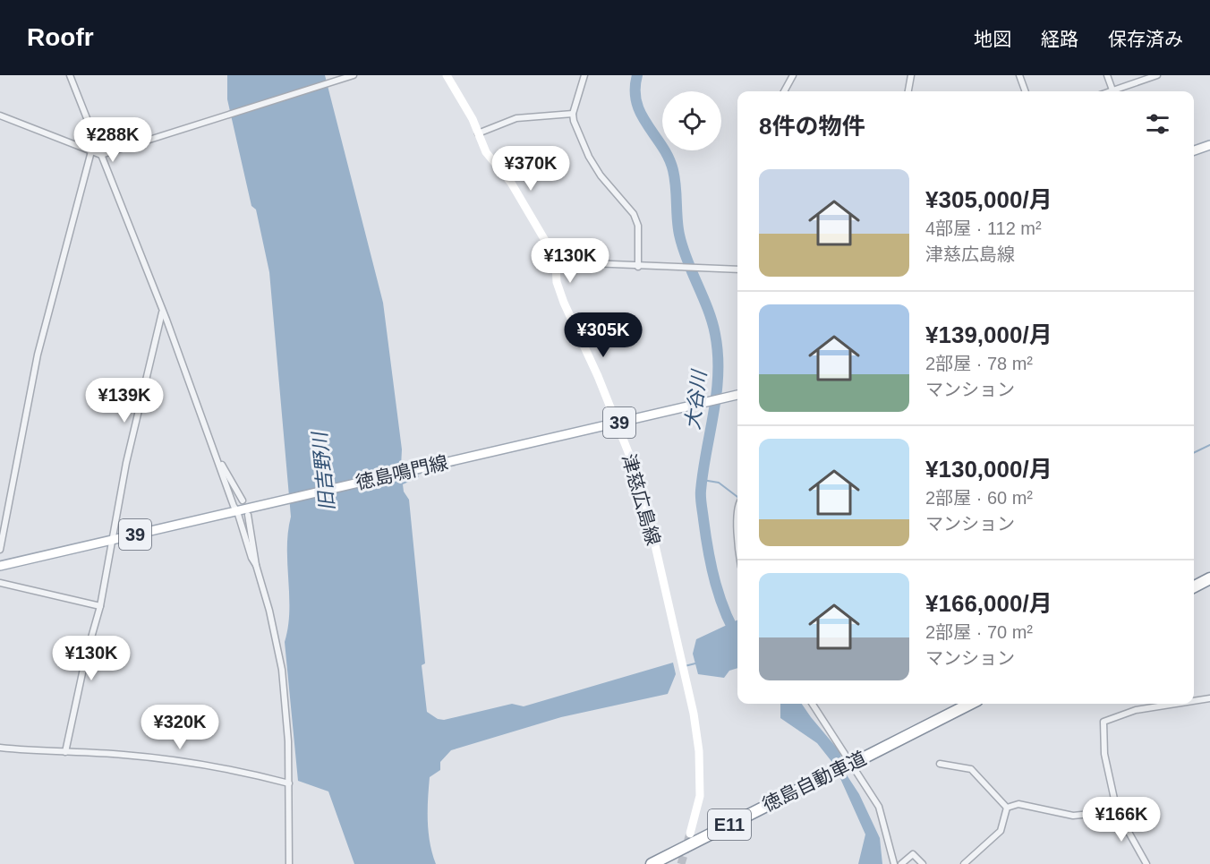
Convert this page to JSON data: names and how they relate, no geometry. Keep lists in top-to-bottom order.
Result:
{
  "streets": {
    "highway": ["徳島自動車道", "E11"],
    "main road": ["39", "徳島鳴門線", "津慈広島線"]
  },
  "crossings": [
    ["徳島鳴門線", "津慈広島線"]
  ],
  "water": ["大谷川", "旧吉野川"],
  "page": {
    "header": "Roofr",
    "nav": ["地図", "経路", "保存済み"],
    "heading": "8件の物件",
    "price": [
      "¥288K",
      "¥370K",
      "¥130K",
      "¥305K",
      "¥139K",
      "¥130K",
      "¥320K",
      "¥166K"
    ],
    "list": [
      {
        "name": "¥305,000/月",
        "note": "4部屋 · 112 m² · 津慈広島線"
      },
      {
        "name": "¥139,000/月",
        "note": "2部屋 · 78 m² · マンション"
      },
      {
        "name": "¥130,000/月",
        "note": "2部屋 · 60 m² · マンション"
      },
      {
        "name": "¥166,000/月",
        "note": "2部屋 · 70 m² · マンション"
      }
    ]
  }
}
